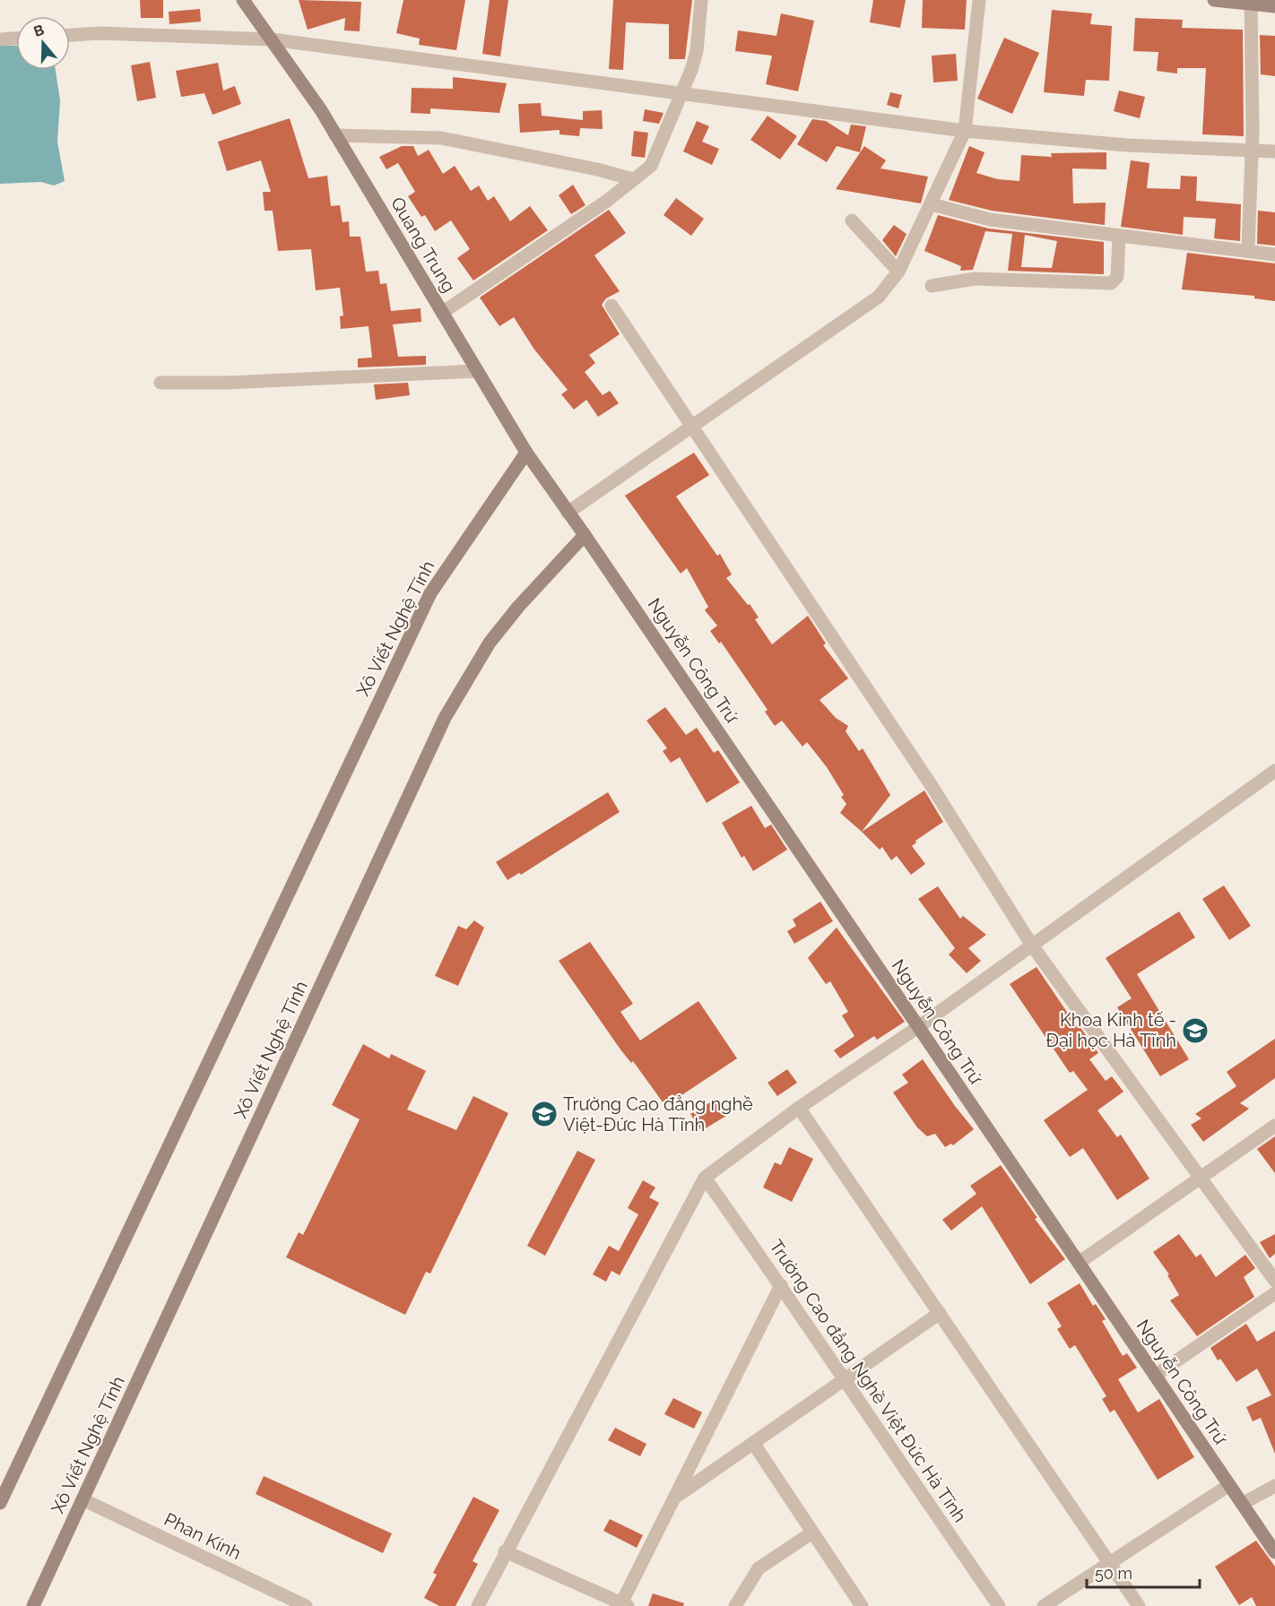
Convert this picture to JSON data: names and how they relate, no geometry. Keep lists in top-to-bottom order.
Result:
{
  "streets": {
    "street": [
      "Quang Trung",
      "Xô Viết Nghệ Tĩnh",
      "Nguyễn Công Trứ",
      "Trường Cao đẳng Nghề Việt Đức Hà Tĩnh",
      "Phan Kính"
    ]
  },
  "crossings": [
    ["Quang Trung", "Xô Viết Nghệ Tĩnh"],
    ["Quang Trung", "Nguyễn Công Trứ"],
    ["Xô Viết Nghệ Tĩnh", "Nguyễn Công Trứ"],
    ["Xô Viết Nghệ Tĩnh", "Phan Kính"]
  ],
  "places": {
    "school or university": ["Khoa Kinh tế - Đại học Hà Tĩnh", "Trường Cao đẳng nghề Việt-Đức Hà Tĩnh"]
  },
  "scale_bar": "50 m",
  "north": "top"
}
